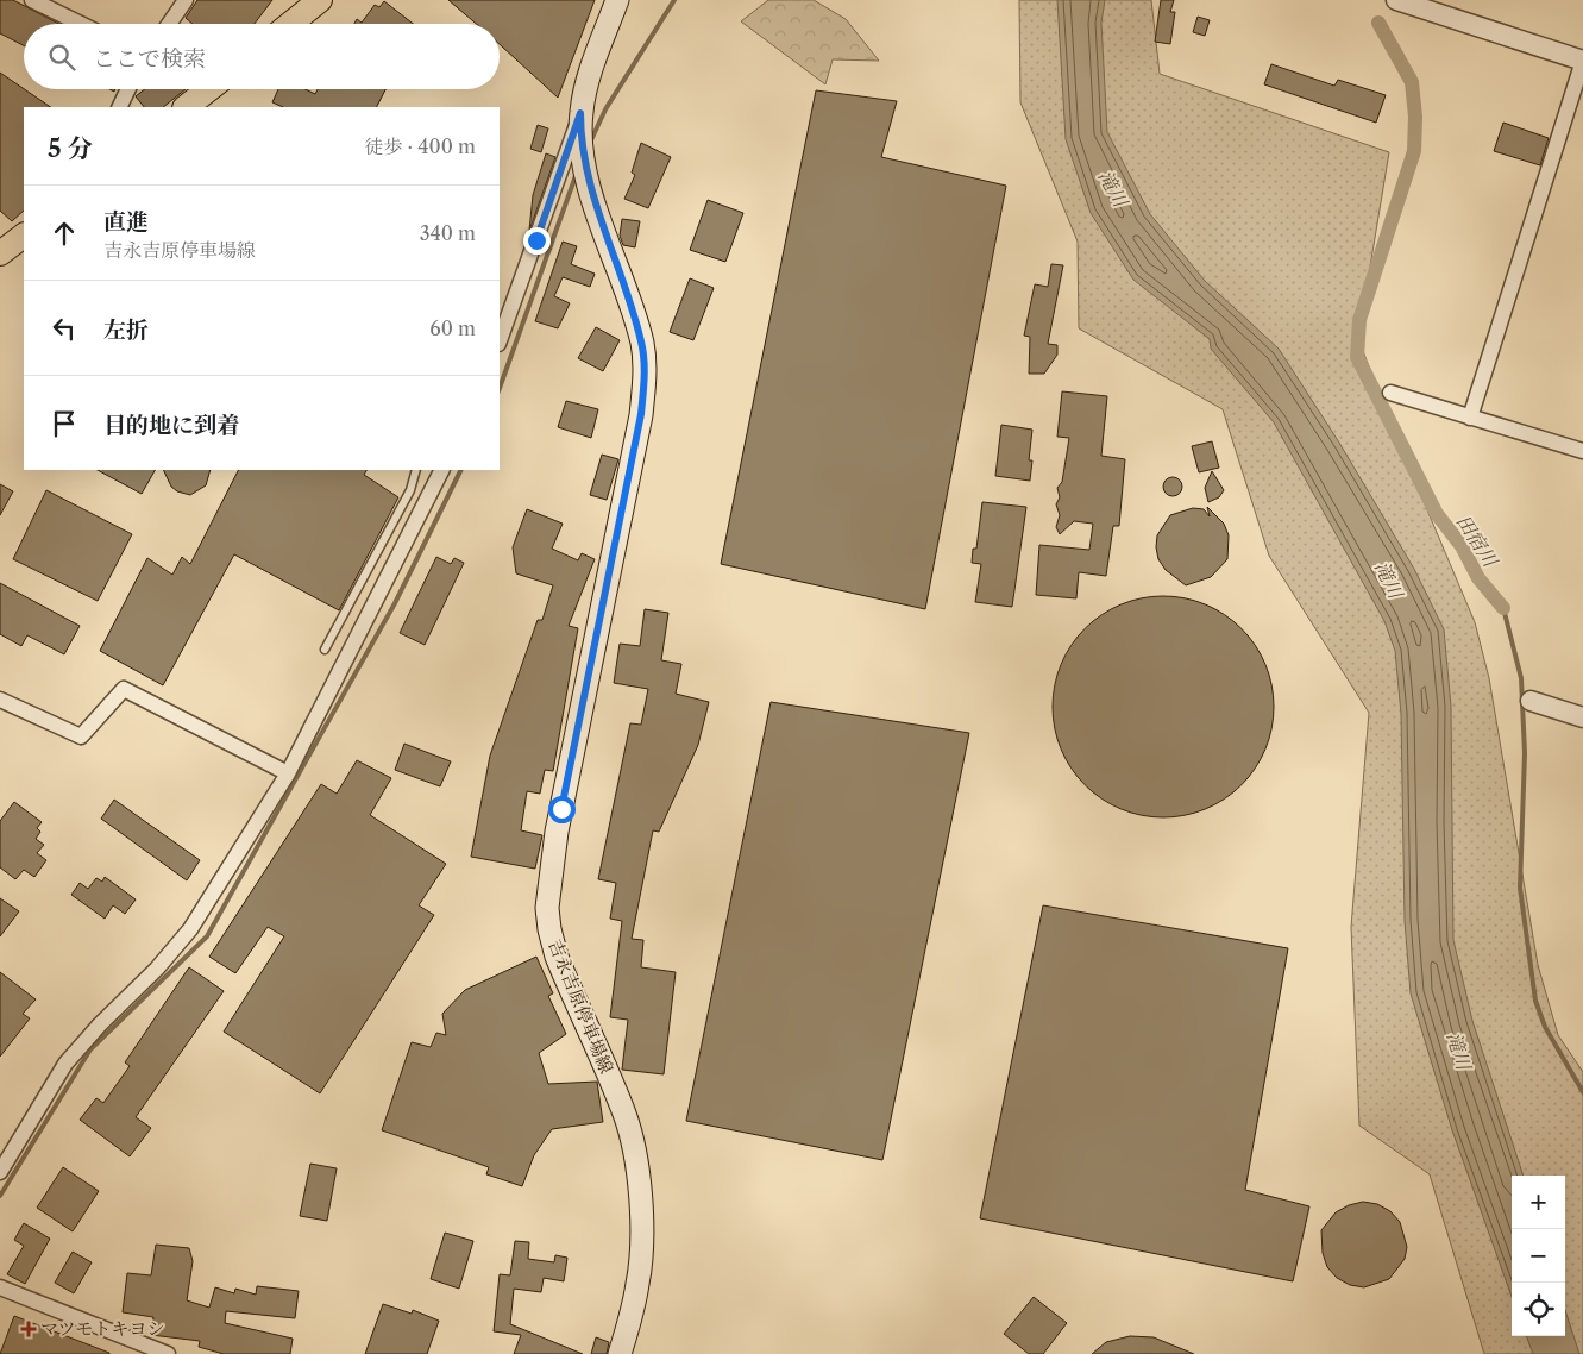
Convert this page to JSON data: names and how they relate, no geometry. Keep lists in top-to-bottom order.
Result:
{
  "streets": {
    "main road": ["吉永吉原停車場線"]
  },
  "water": ["滝川", "田宿川"],
  "places": {
    "health": ["マツモトキヨシ"]
  },
  "page": {
    "search": "ここで検索",
    "heading": ["5 分", "徒歩 · 400 m"],
    "list": [
      ["直進", "吉永吉原停車場線", "340 m"],
      ["左折", "60 m"],
      "目的地に到着"
    ],
    "map_buttons": ["+", "−"]
  }
}
